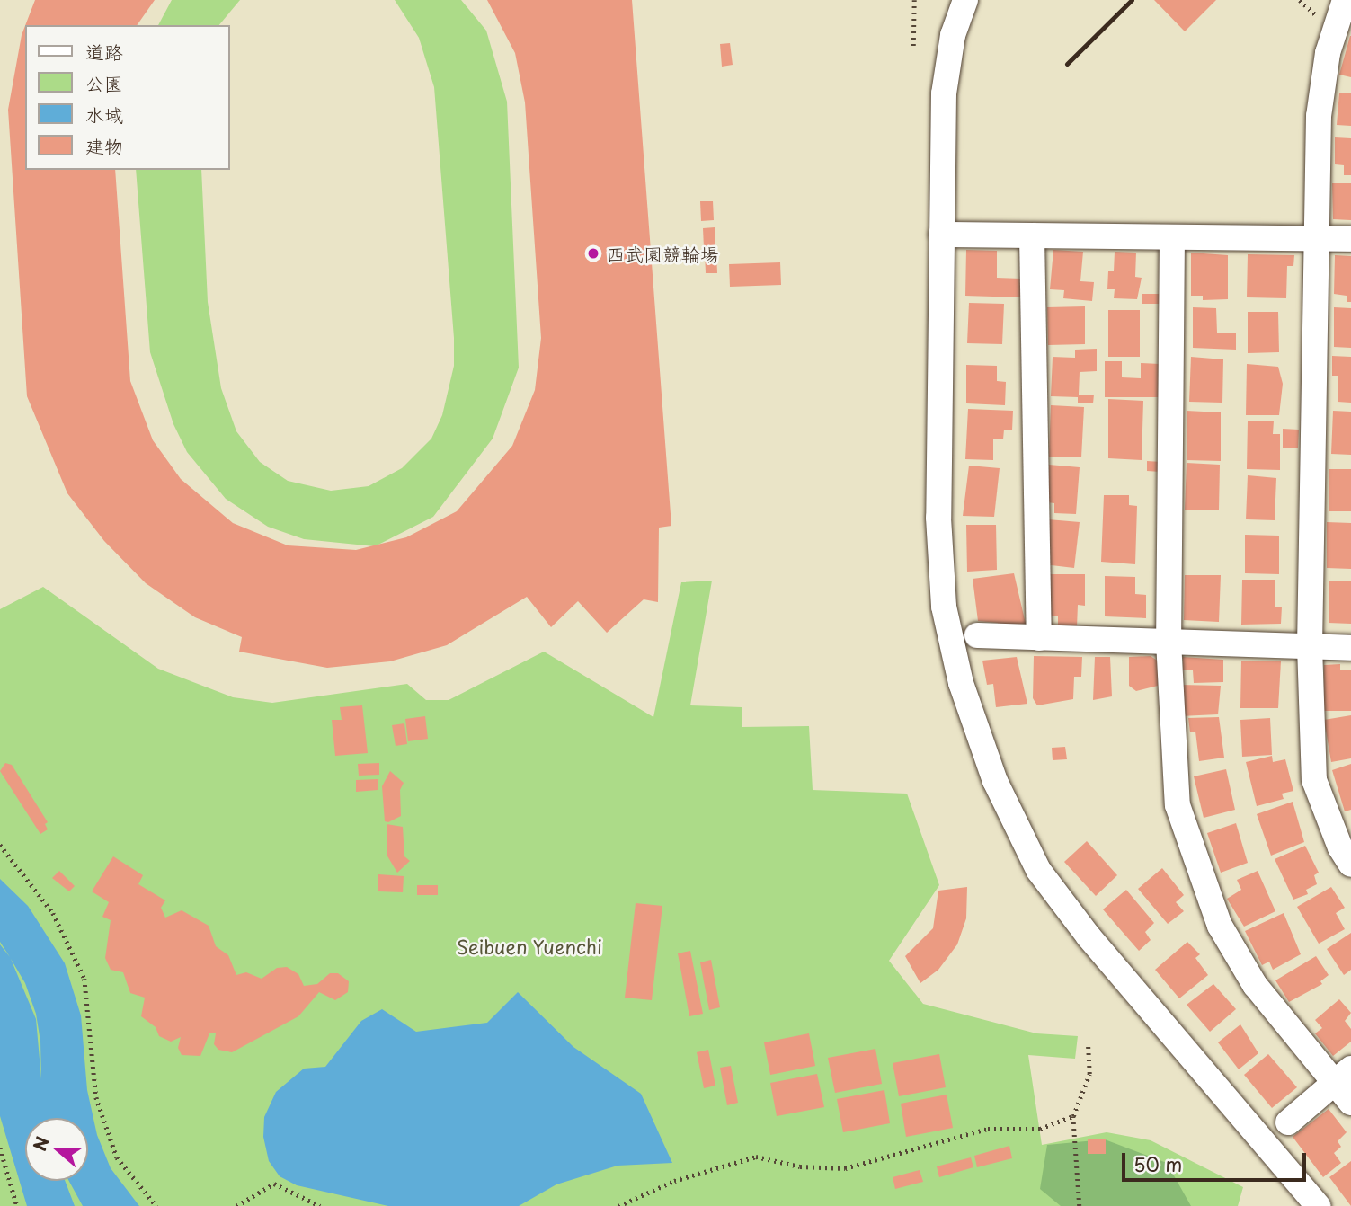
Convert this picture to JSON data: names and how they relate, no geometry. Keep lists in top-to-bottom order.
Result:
{
  "parks": ["Seibuen Yuenchi"],
  "places": ["西武園競輪場"],
  "legend": [
    "道路",
    "公園",
    "水域",
    "建物"
  ],
  "scale_bar": "50 m",
  "north": "left"
}
